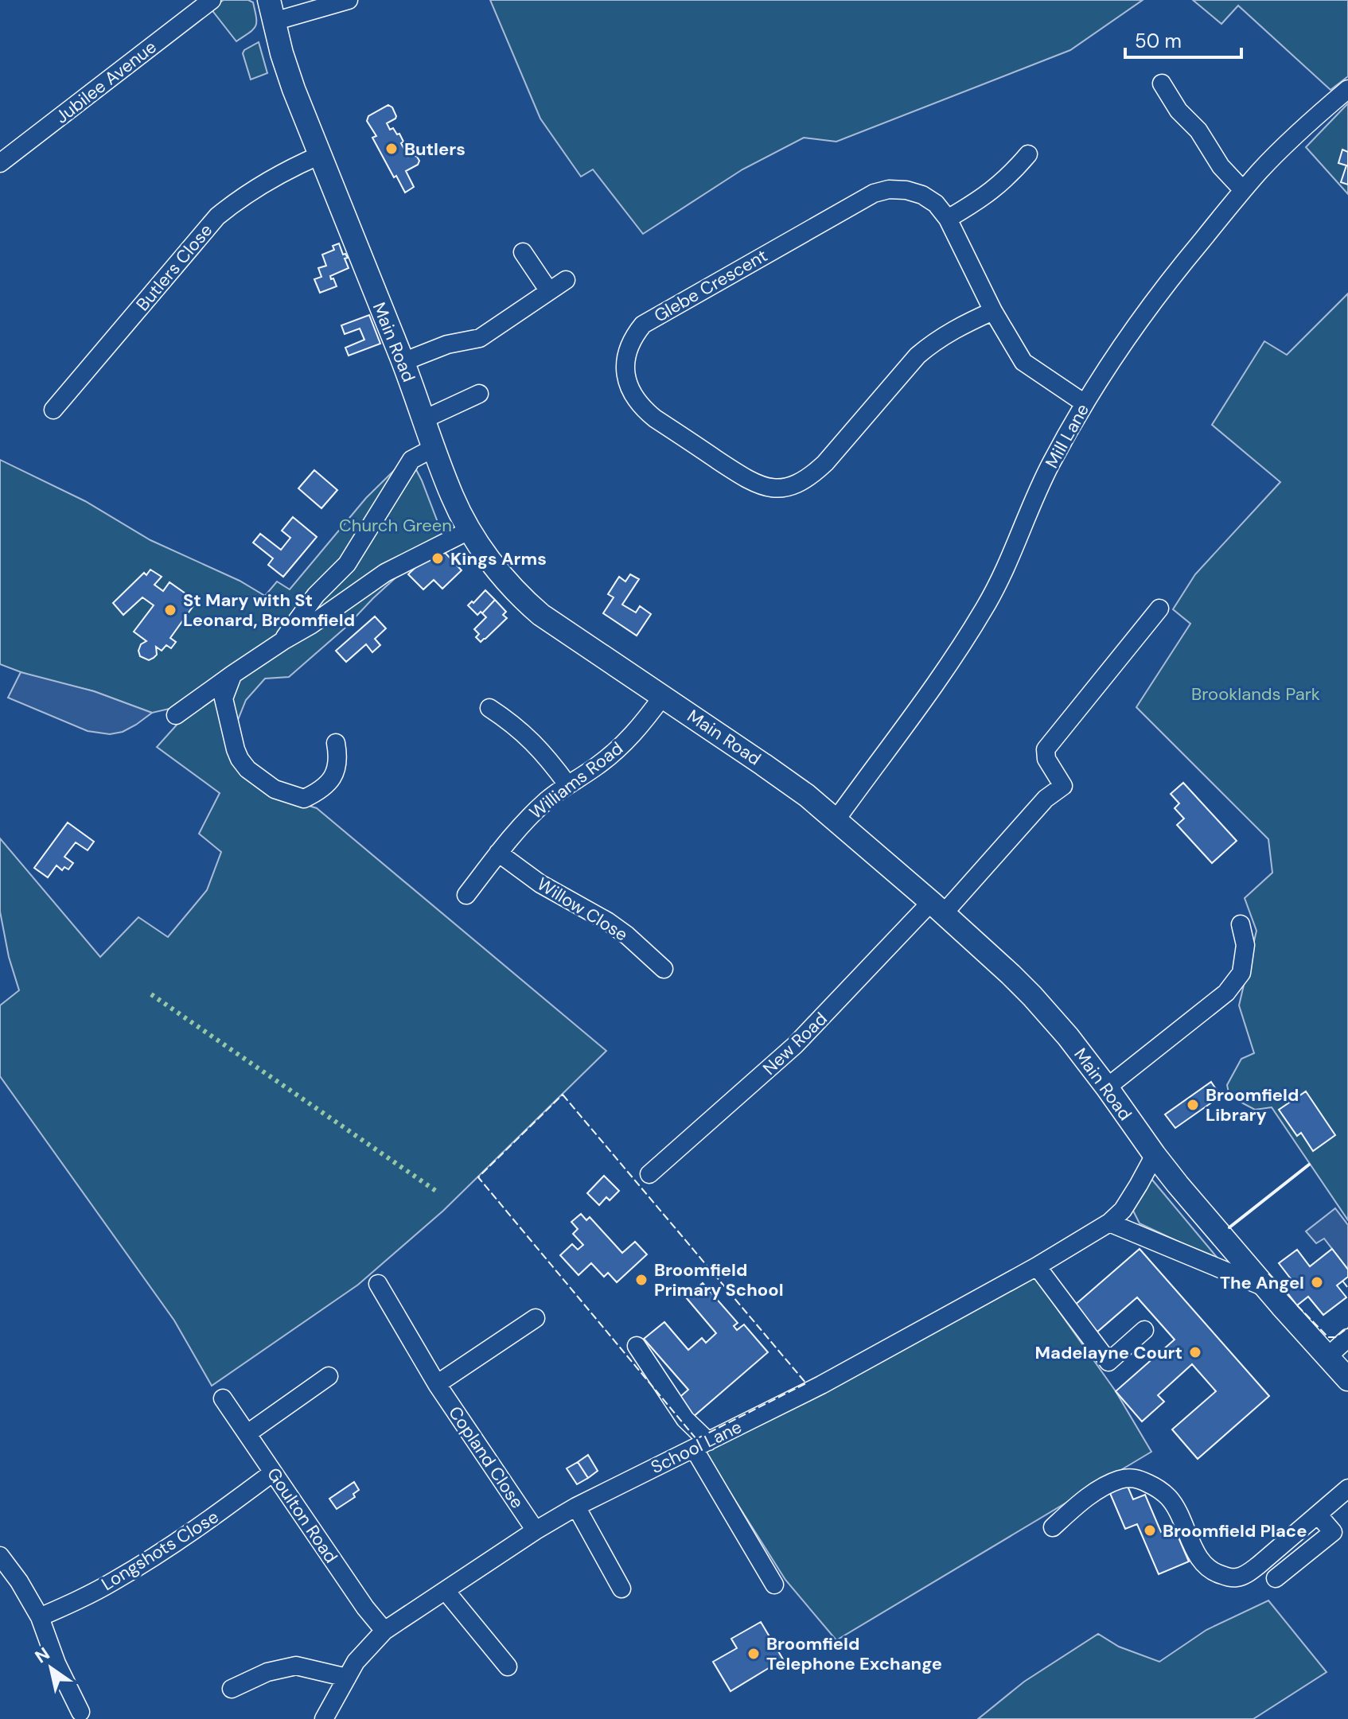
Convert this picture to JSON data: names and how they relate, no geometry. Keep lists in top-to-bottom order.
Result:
{
  "streets": {
    "main road": ["Main Road"],
    "street": [
      "Jubilee Avenue",
      "Butlers Close",
      "Glebe Crescent",
      "Mill Lane",
      "Williams Road",
      "Willow Close",
      "New Road",
      "School Lane",
      "Copland Close",
      "Goulton Road",
      "Longshots Close"
    ]
  },
  "crossings": [
    ["Butlers Close", "Main Road"],
    ["Glebe Crescent", "Mill Lane"],
    ["Main Road", "Mill Lane"],
    ["Main Road", "Williams Road"],
    ["Main Road", "New Road"],
    ["Main Road", "School Lane"],
    ["Williams Road", "Willow Close"],
    ["School Lane", "Copland Close"],
    ["School Lane", "Goulton Road"],
    ["Goulton Road", "Longshots Close"]
  ],
  "parks": ["Church Green", "Brooklands Park"],
  "places": [
    "Butlers",
    "Kings Arms",
    "St Mary with St Leonard, Broomfield",
    "Broomfield Library",
    "Broomfield Primary School",
    "The Angel",
    "Madelayne Court",
    "Broomfield Place",
    "Broomfield Telephone Exchange"
  ],
  "scale_bar": "50 m",
  "north": "top left"
}
